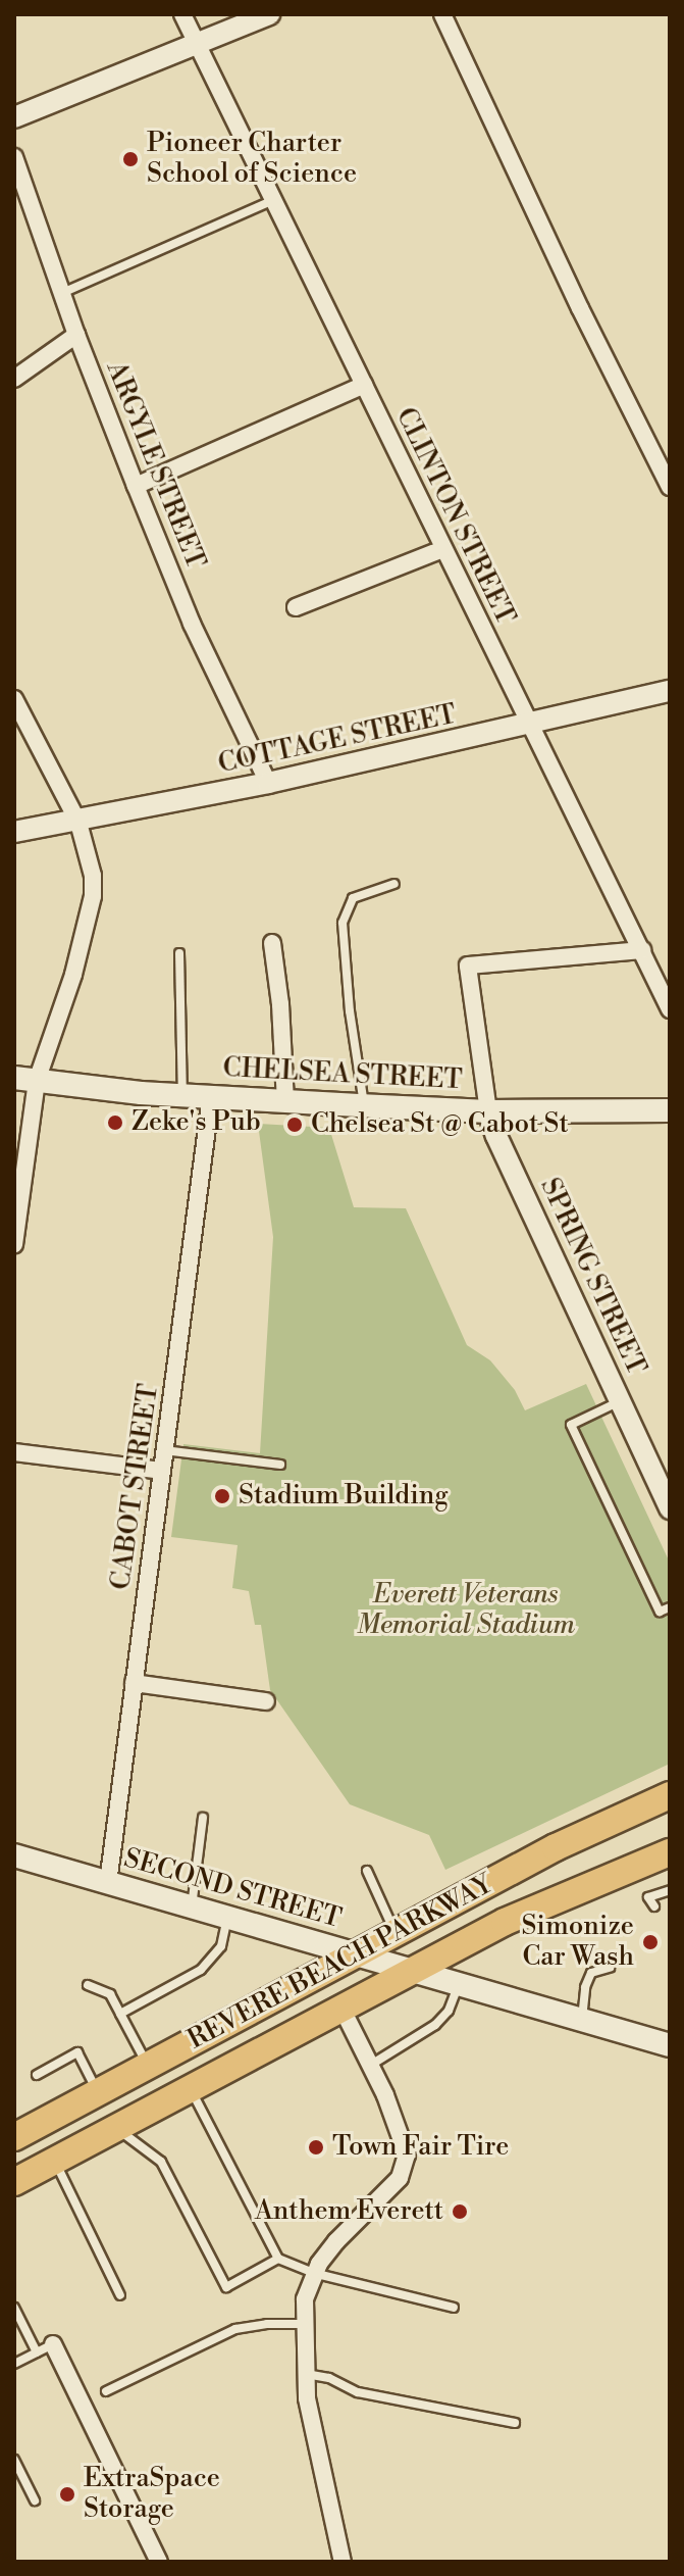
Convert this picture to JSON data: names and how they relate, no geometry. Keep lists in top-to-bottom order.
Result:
{
  "streets": {
    "highway": ["REVERE BEACH PARKWAY"],
    "main road": ["CHELSEA STREET", "SECOND STREET"],
    "street": [
      "ARGYLE STREET",
      "CLINTON STREET",
      "COTTAGE STREET",
      "SPRING STREET",
      "CABOT STREET"
    ]
  },
  "crossings": [
    ["ARGYLE STREET", "COTTAGE STREET"],
    ["CLINTON STREET", "COTTAGE STREET"],
    ["CHELSEA STREET", "SPRING STREET"],
    ["CHELSEA STREET", "CABOT STREET"],
    ["CABOT STREET", "SECOND STREET"],
    ["SECOND STREET", "REVERE BEACH PARKWAY"]
  ],
  "parks": ["Everett Veterans Memorial Stadium"],
  "places": [
    "Pioneer Charter School of Science",
    "Zeke's Pub",
    "Chelsea St @ Cabot St",
    "Stadium Building",
    "Simonize Car Wash",
    "Town Fair Tire",
    "Anthem Everett",
    "ExtraSpace Storage"
  ]
}
